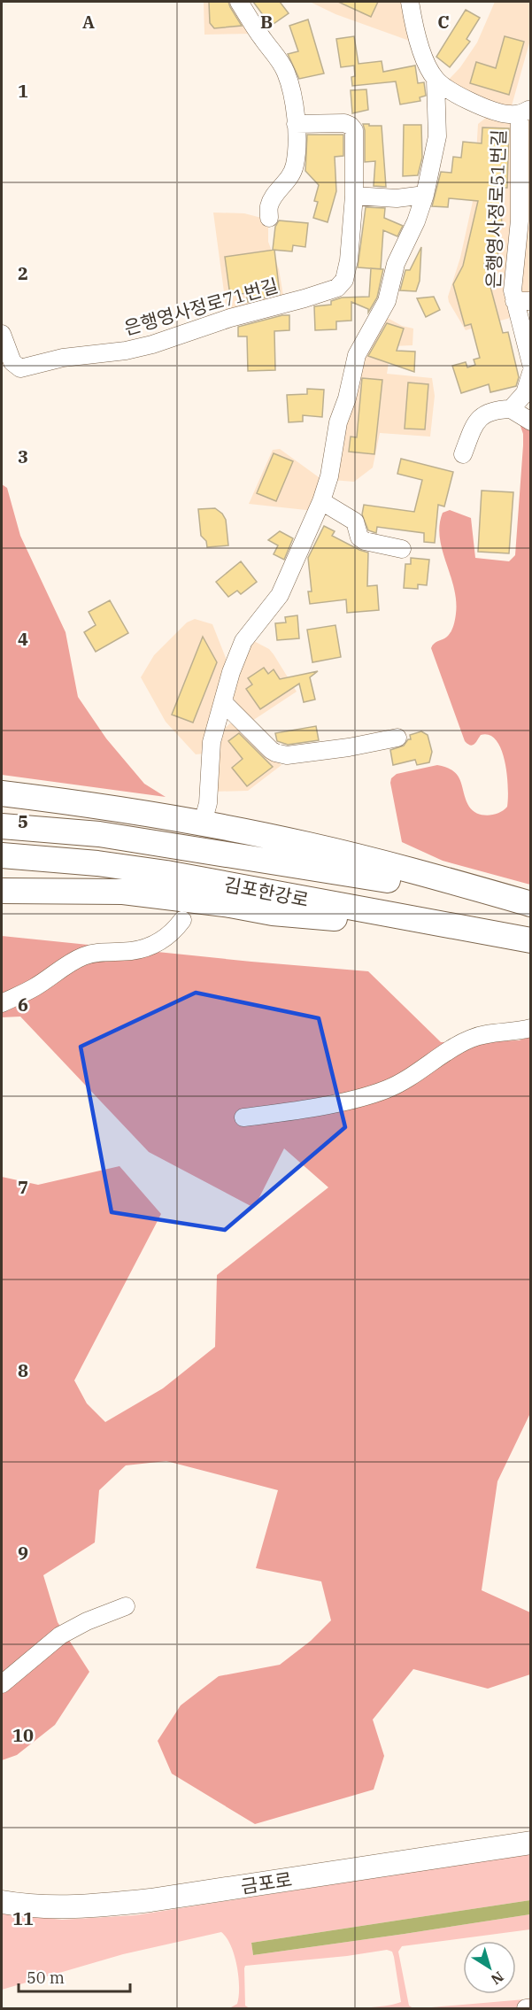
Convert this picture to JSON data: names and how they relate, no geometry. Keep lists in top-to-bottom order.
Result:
{
  "streets": {
    "highway": ["김포한강로"],
    "main road": ["금포로"],
    "lane": ["은행영사정로51번길", "은행영사정로71번길"]
  },
  "scale_bar": "50 m",
  "north": "bottom right",
  "grid": {
    "columns": ["A", "B", "C"],
    "rows": [
      "1",
      "2",
      "3",
      "4",
      "5",
      "6",
      "7",
      "8",
      "9",
      "10",
      "11"
    ]
  }
}
